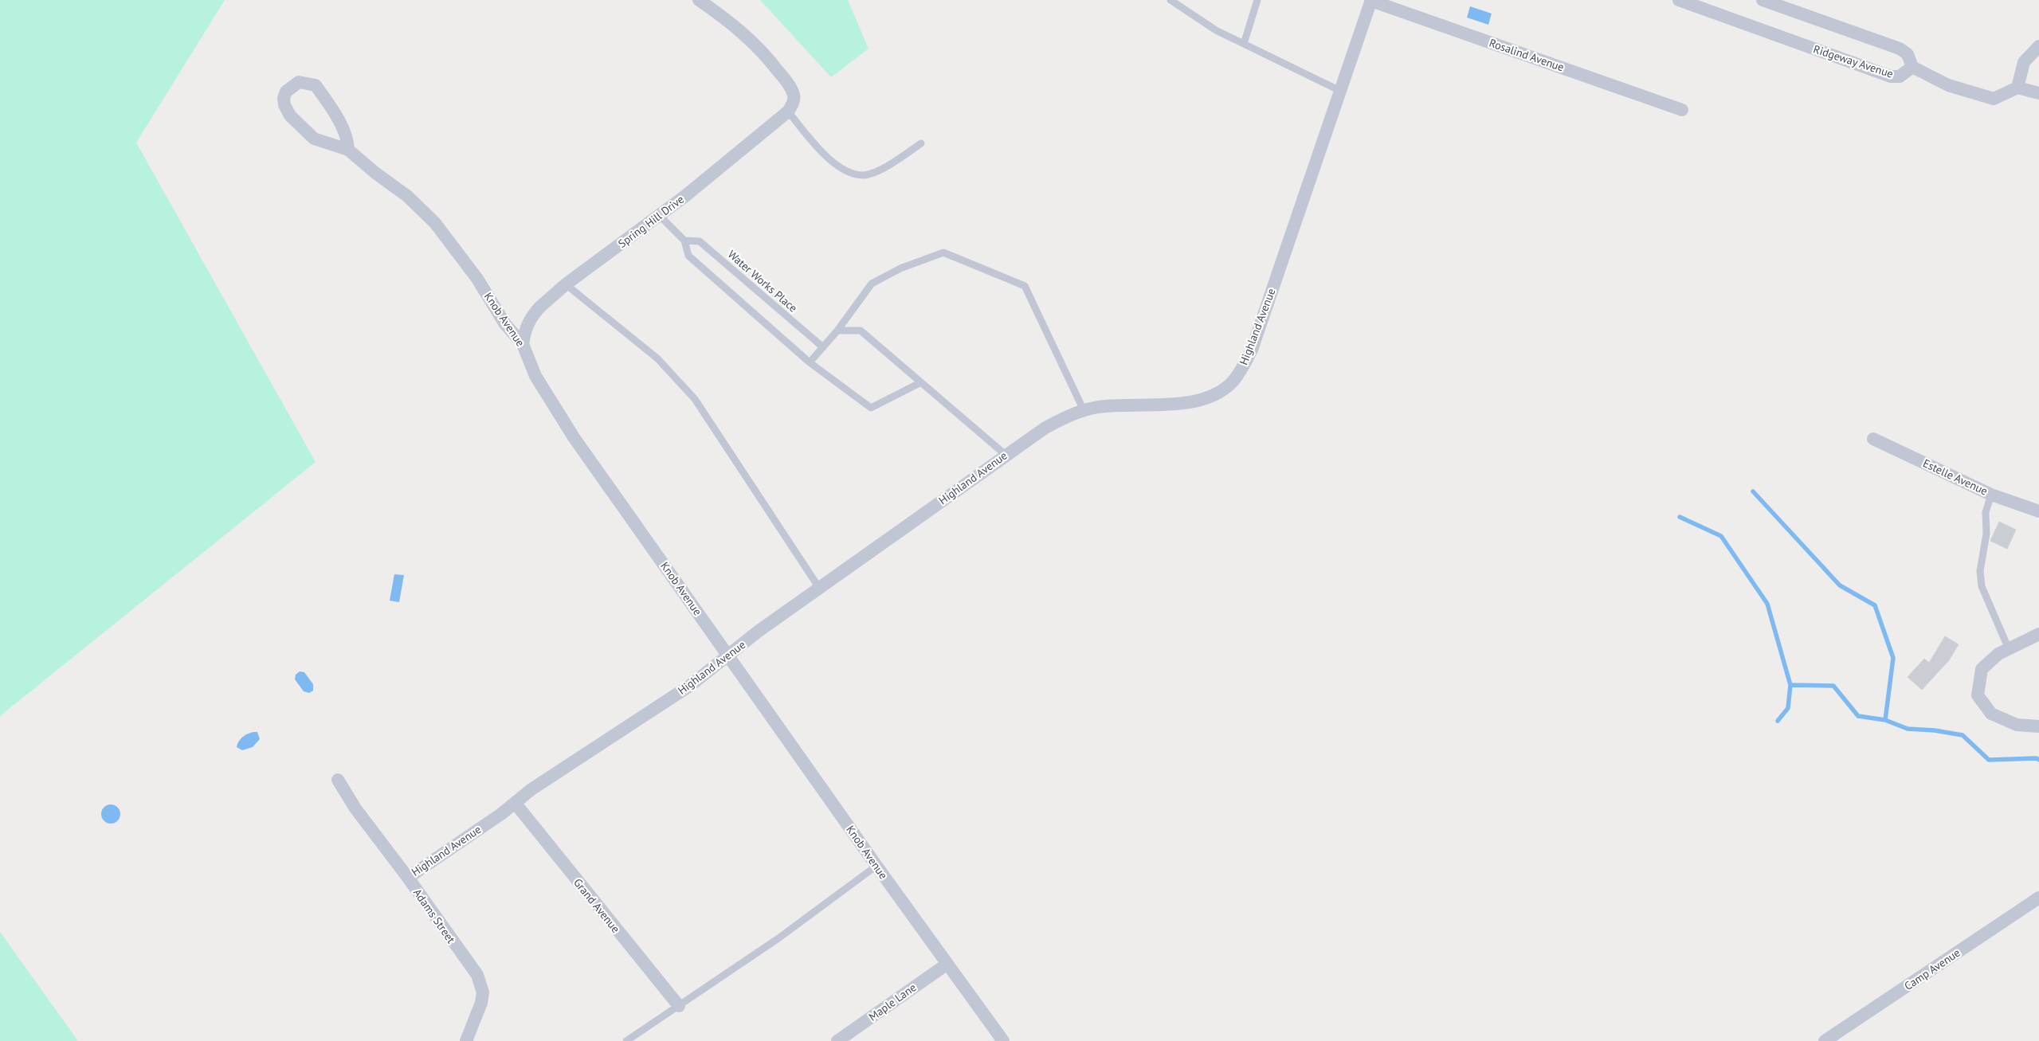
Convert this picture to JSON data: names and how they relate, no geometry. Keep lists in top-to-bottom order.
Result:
{
  "streets": {
    "street": [
      "Rosalind Avenue",
      "Ridgeway Avenue",
      "Spring Hill Drive",
      "Knob Avenue",
      "Highland Avenue",
      "Estelle Avenue",
      "Grand Avenue",
      "Adams Street",
      "Camp Avenue",
      "Maple Lane"
    ],
    "lane": ["Water Works Place"]
  },
  "crossings": [
    ["Rosalind Avenue", "Highland Avenue"],
    ["Spring Hill Drive", "Knob Avenue"],
    ["Knob Avenue", "Highland Avenue"],
    ["Knob Avenue", "Maple Lane"],
    ["Highland Avenue", "Grand Avenue"],
    ["Highland Avenue", "Adams Street"]
  ]
}
